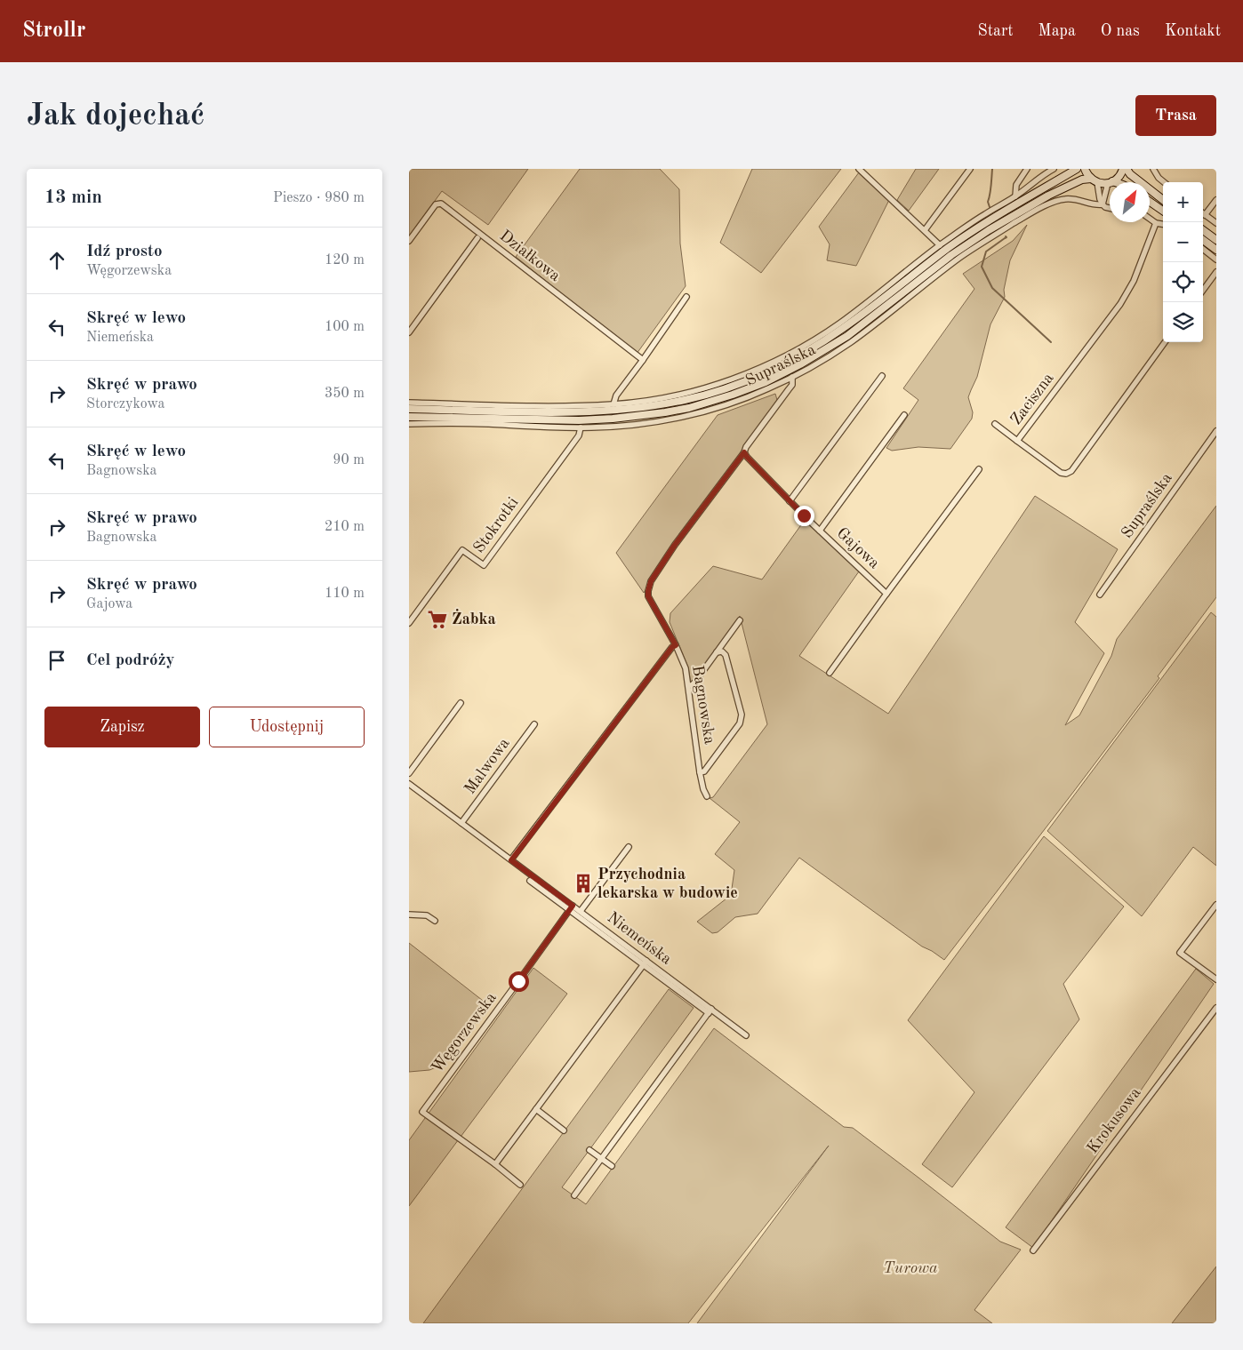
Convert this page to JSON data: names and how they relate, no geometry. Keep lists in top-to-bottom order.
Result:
{
  "streets": {
    "street": [
      "Działkowa",
      "Supraślska",
      "Zaciszna",
      "Stokrotki",
      "Gajowa",
      "Bagnowska",
      "Malwowa",
      "Niemeńska",
      "Węgorzewska",
      "Krokusowa"
    ]
  },
  "crossings": [
    ["Supraślska", "Stokrotki"],
    ["Supraślska", "Bagnowska"],
    ["Gajowa", "Bagnowska"],
    ["Malwowa", "Niemeńska"],
    ["Niemeńska", "Węgorzewska"]
  ],
  "parks": ["Turowa"],
  "places": {
    "supermarket": ["Żabka"],
    "building": ["Przychodnia lekarska w budowie"]
  },
  "north": "top right",
  "page": {
    "header": "Strollr",
    "nav": [
      "Start",
      "Mapa",
      "O nas",
      "Kontakt"
    ],
    "buttons": [
      "Trasa",
      ["Zapisz", "Udostępnij"]
    ],
    "title": "Jak dojechać",
    "heading": ["13 min", "Pieszo · 980 m"],
    "map_buttons": ["+", "−"],
    "list": [
      ["Idź prosto", "Węgorzewska", "120 m"],
      ["Skręć w lewo", "Niemeńska", "100 m"],
      ["Skręć w prawo", "Storczykowa", "350 m"],
      ["Skręć w lewo", "Bagnowska", "90 m"],
      ["Skręć w prawo", "Bagnowska", "210 m"],
      ["Skręć w prawo", "Gajowa", "110 m"],
      "Cel podróży"
    ]
  }
}
